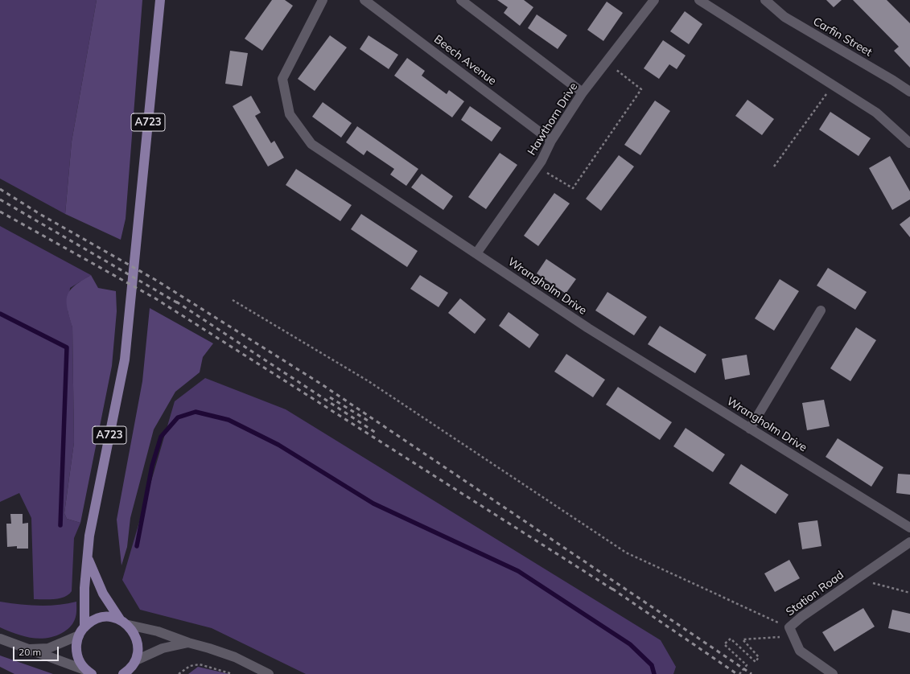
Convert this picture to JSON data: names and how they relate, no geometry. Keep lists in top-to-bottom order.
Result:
{
  "streets": {
    "main road": ["A723"],
    "street": [
      "Carfin Street",
      "Beech Avenue",
      "Hawthorn Drive",
      "Wrangholm Drive",
      "Station Road"
    ]
  },
  "crossings": [
    ["Beech Avenue", "Hawthorn Drive"],
    ["Hawthorn Drive", "Wrangholm Drive"]
  ],
  "scale_bar": "20 m"
}
